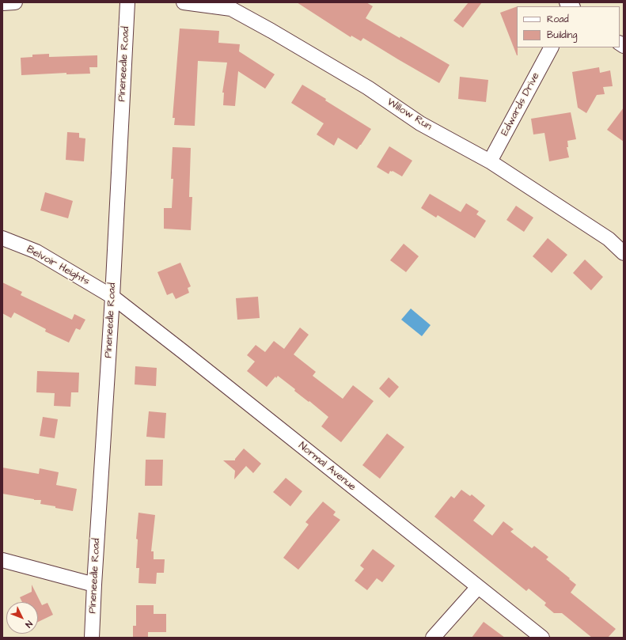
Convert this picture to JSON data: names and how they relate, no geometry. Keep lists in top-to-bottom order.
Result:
{
  "streets": {
    "street": [
      "Pineneedle Road",
      "Edwards Drive",
      "Willow Run",
      "Belvoir Heights",
      "Normal Avenue"
    ]
  },
  "crossings": [
    ["Pineneedle Road", "Belvoir Heights"],
    ["Pineneedle Road", "Normal Avenue"],
    ["Edwards Drive", "Willow Run"],
    ["Belvoir Heights", "Normal Avenue"]
  ],
  "legend": ["Road", "Building"],
  "north": "bottom right"
}
